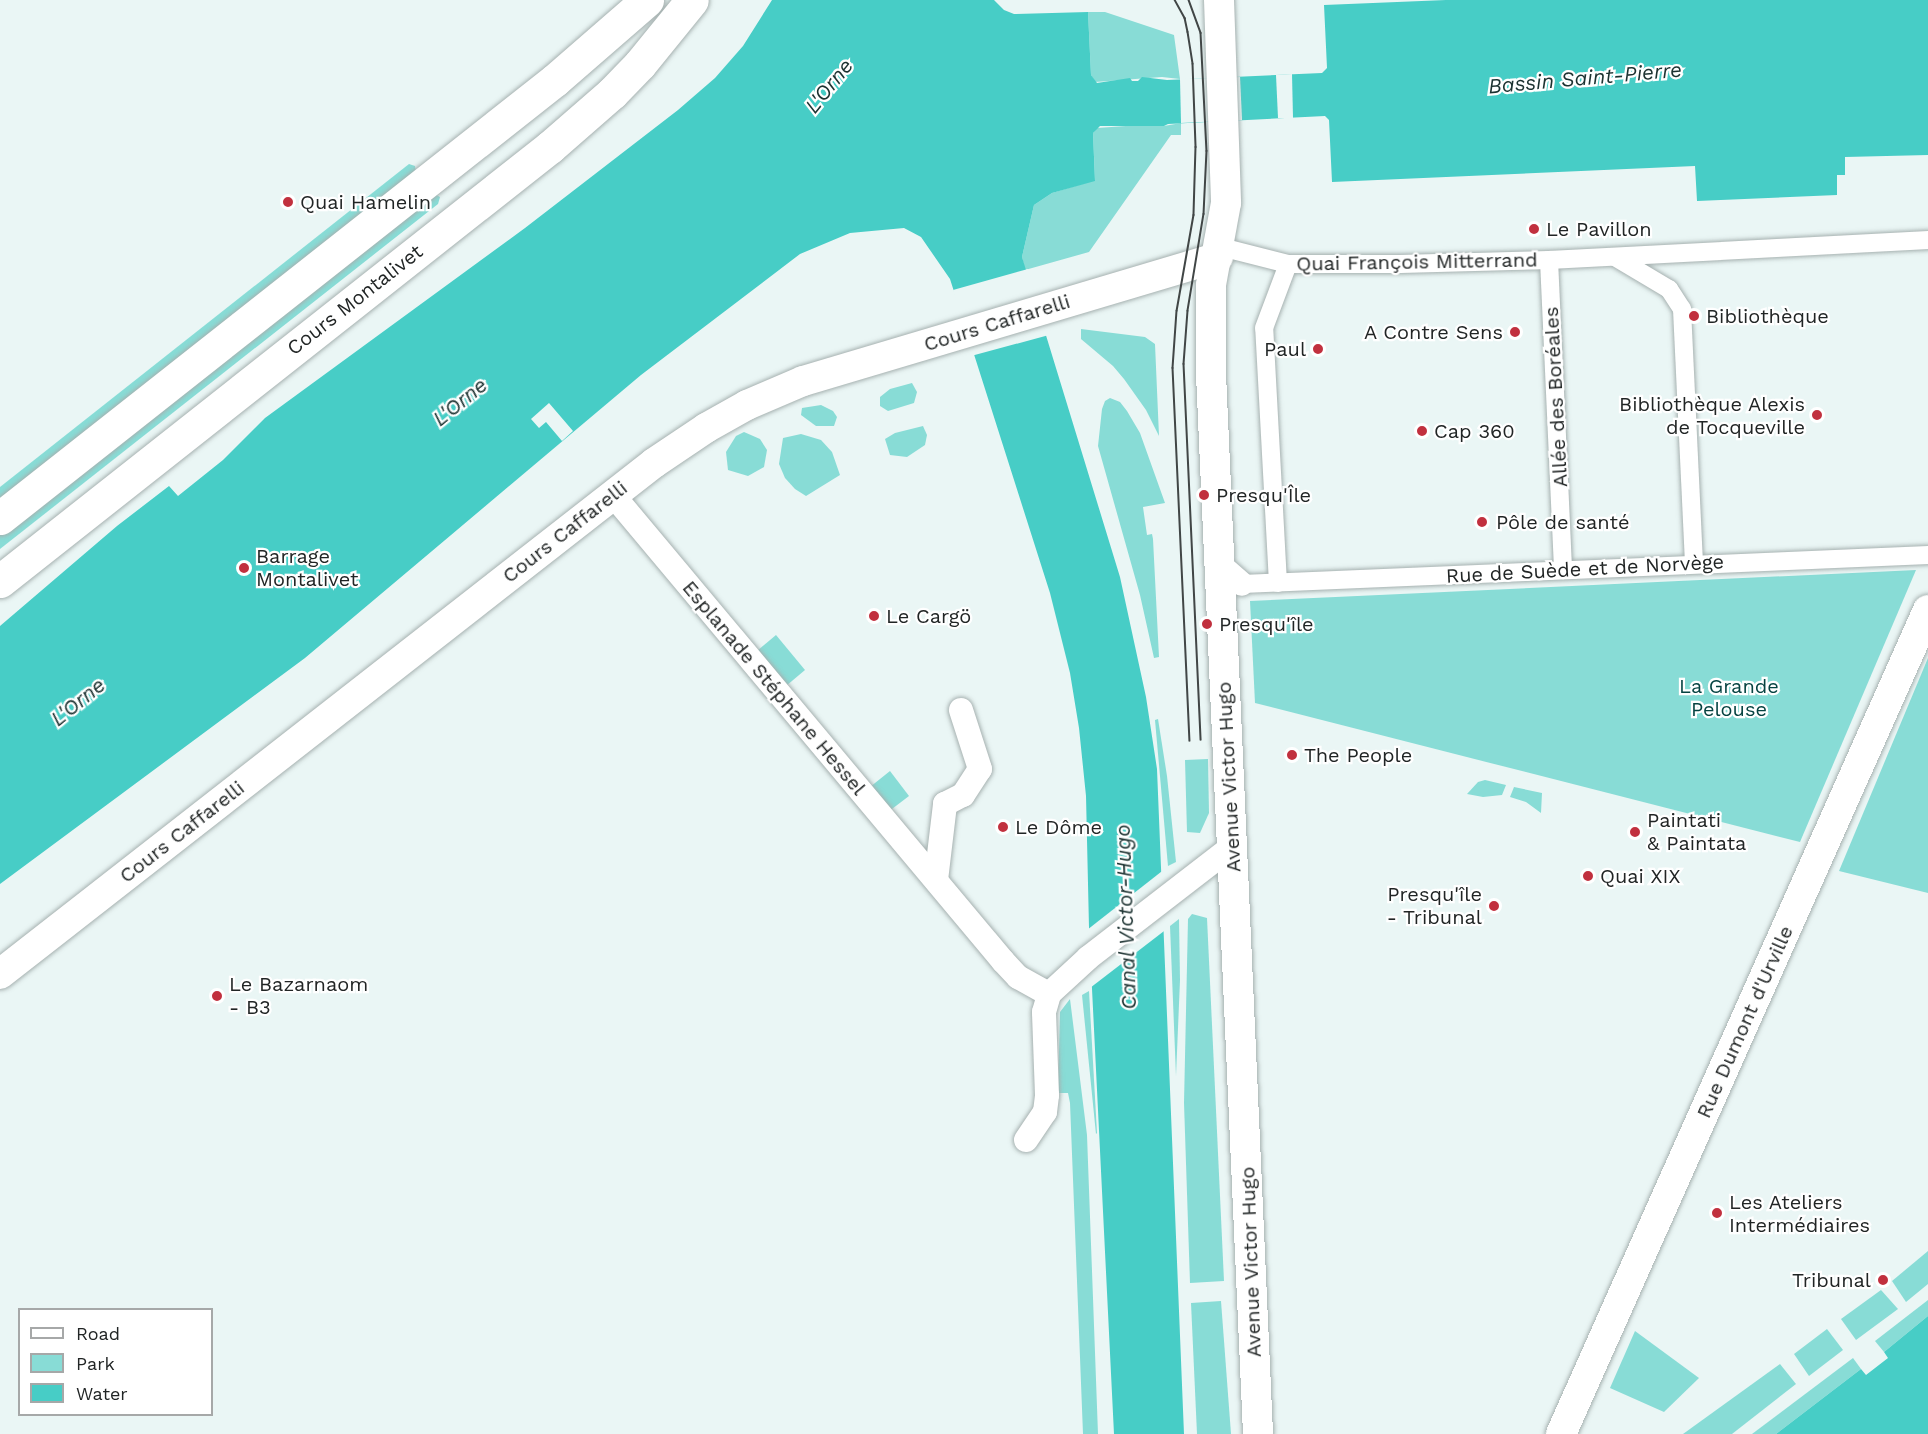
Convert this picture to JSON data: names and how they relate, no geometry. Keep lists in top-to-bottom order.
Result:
{
  "streets": {
    "main road": ["Cours Montalivet"],
    "street": [
      "Quai François Mitterrand",
      "Cours Caffarelli",
      "Allée des Boréales",
      "Rue de Suède et de Norvège",
      "Esplanade Stéphane Hessel",
      "Avenue Victor Hugo",
      "Rue Dumont d'Urville"
    ]
  },
  "crossings": [
    ["Quai François Mitterrand", "Cours Caffarelli"],
    ["Quai François Mitterrand", "Allée des Boréales"],
    ["Quai François Mitterrand", "Avenue Victor Hugo"],
    ["Cours Caffarelli", "Esplanade Stéphane Hessel"],
    ["Cours Caffarelli", "Avenue Victor Hugo"],
    ["Allée des Boréales", "Rue de Suède et de Norvège"]
  ],
  "water": ["Bassin Saint-Pierre", "L'Orne", "Canal Victor-Hugo"],
  "parks": ["La Grande Pelouse"],
  "places": [
    "Quai Hamelin",
    "Le Pavillon",
    "Bibliothèque",
    "A Contre Sens",
    "Paul",
    "Bibliothèque Alexis de Tocqueville",
    "Cap 360",
    "Presqu'Île",
    "Pôle de santé",
    "Barrage Montalivet",
    "Le Cargö",
    "Presqu'île",
    "The People",
    "Le Dôme",
    "Paintati & Paintata",
    "Quai XIX",
    "Presqu'île - Tribunal",
    "Le Bazarnaom - B3",
    "Les Ateliers Intermédiaires",
    "Tribunal"
  ],
  "legend": ["Road", "Park", "Water"]
}
